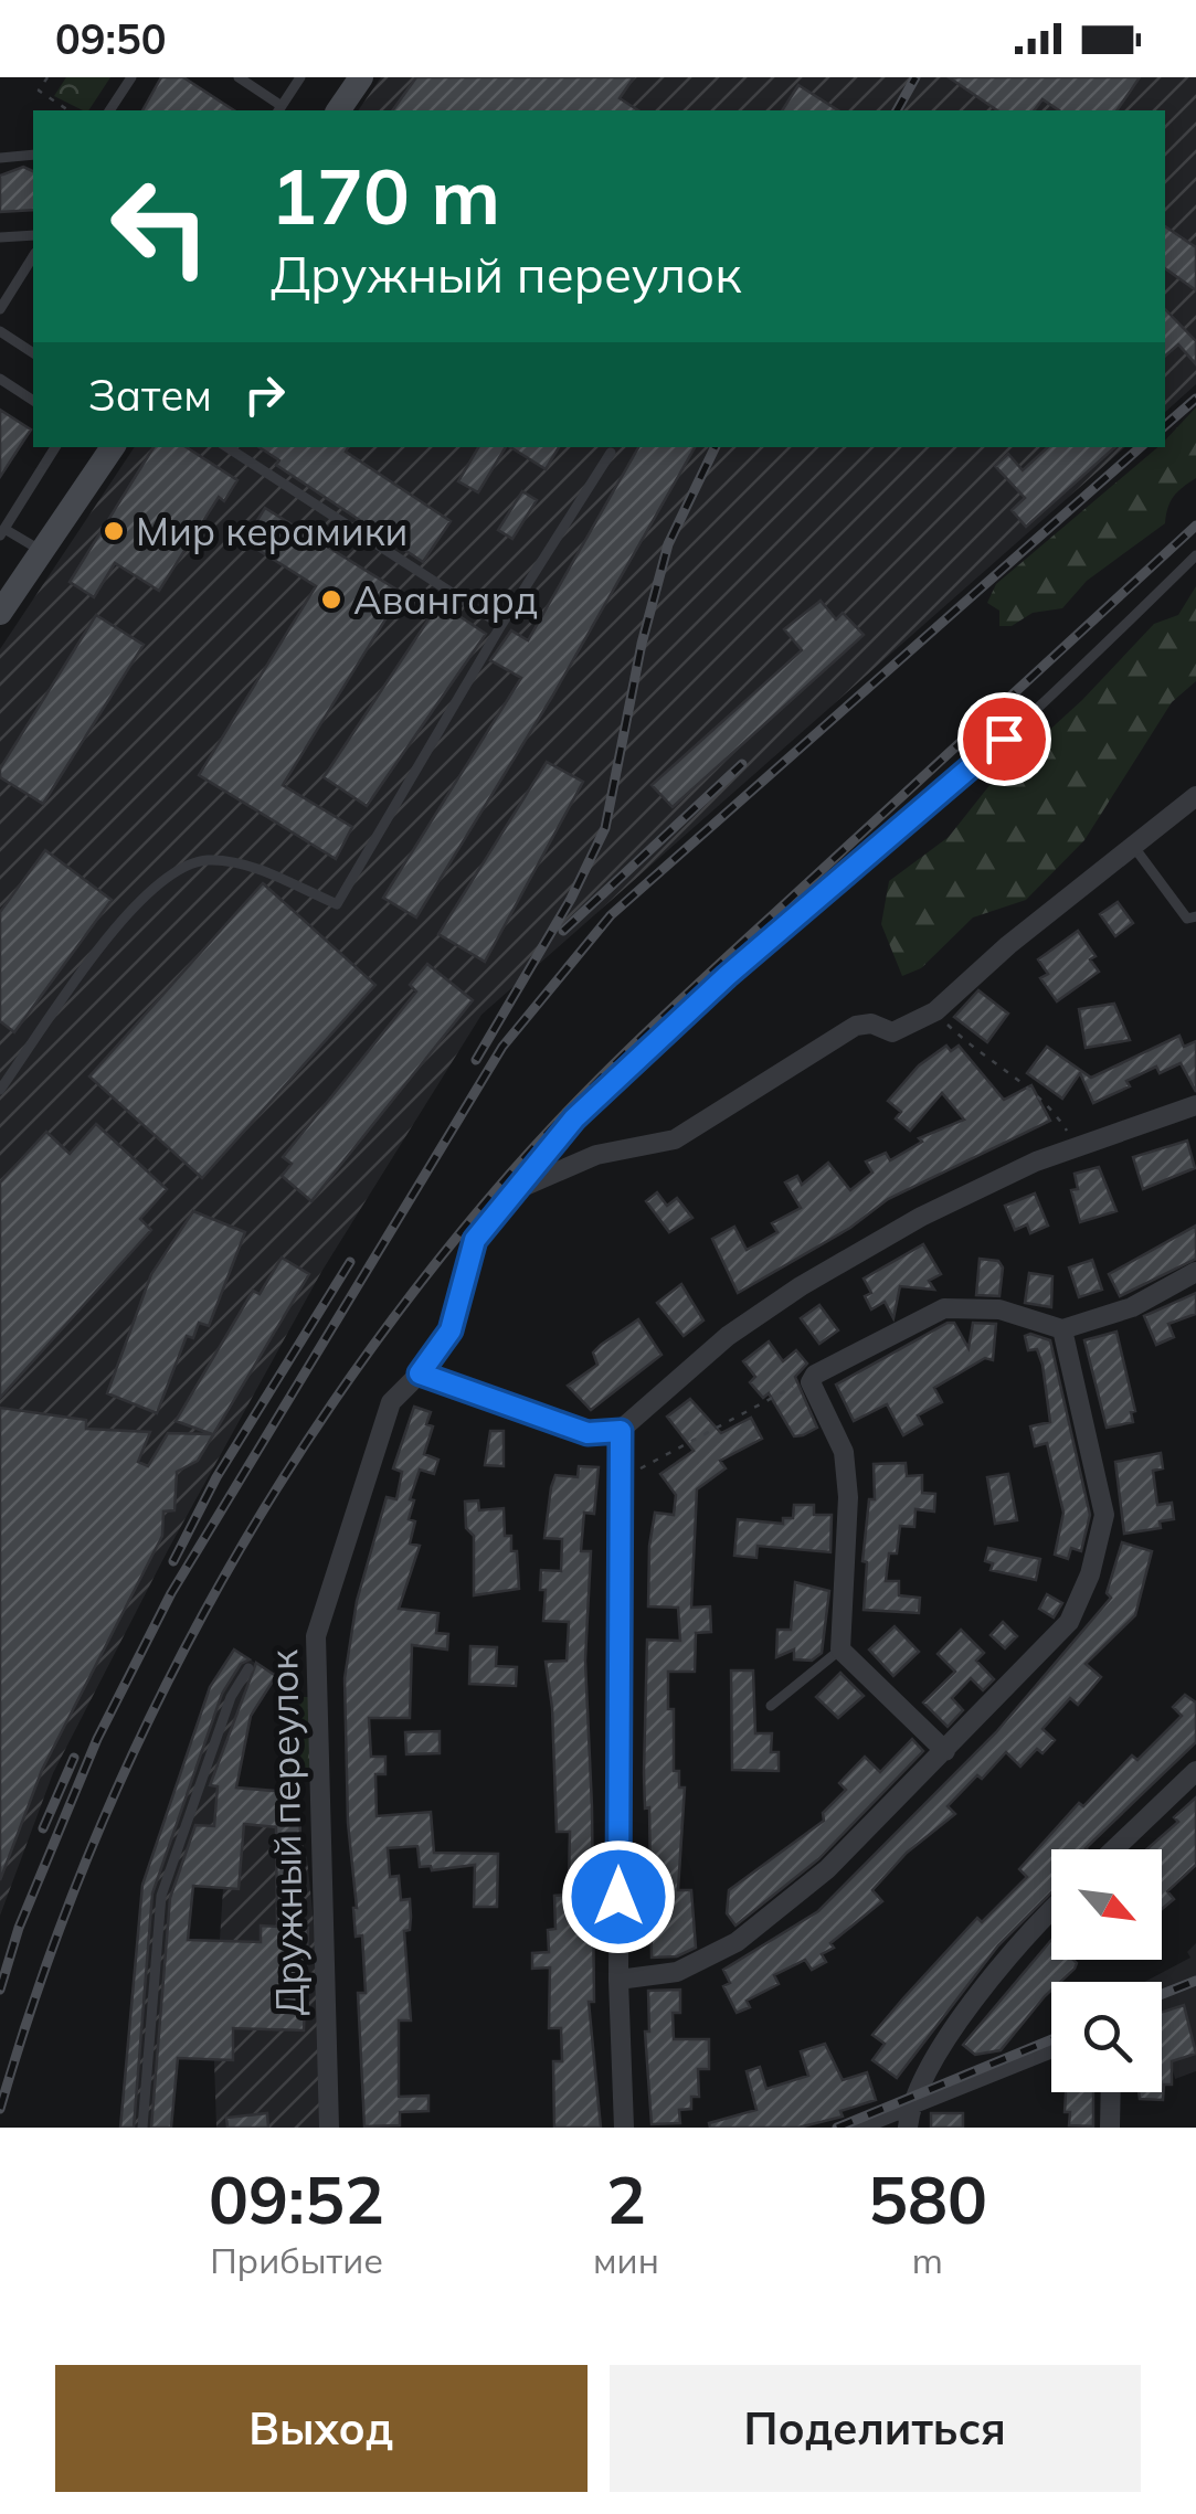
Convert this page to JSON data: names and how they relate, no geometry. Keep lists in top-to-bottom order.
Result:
{
  "streets": {
    "street": ["Дружный переулок"]
  },
  "places": ["Мир керамики", "Авангард"],
  "north": "bottom right",
  "page": {
    "status": "09:50",
    "turn": ["170 m", "Дружный переулок"],
    "then": "Затем",
    "eta": [
      "09:52",
      "Прибытие",
      "2",
      "мин",
      "580",
      "m"
    ],
    "buttons": ["Выход", "Поделиться"]
  }
}
